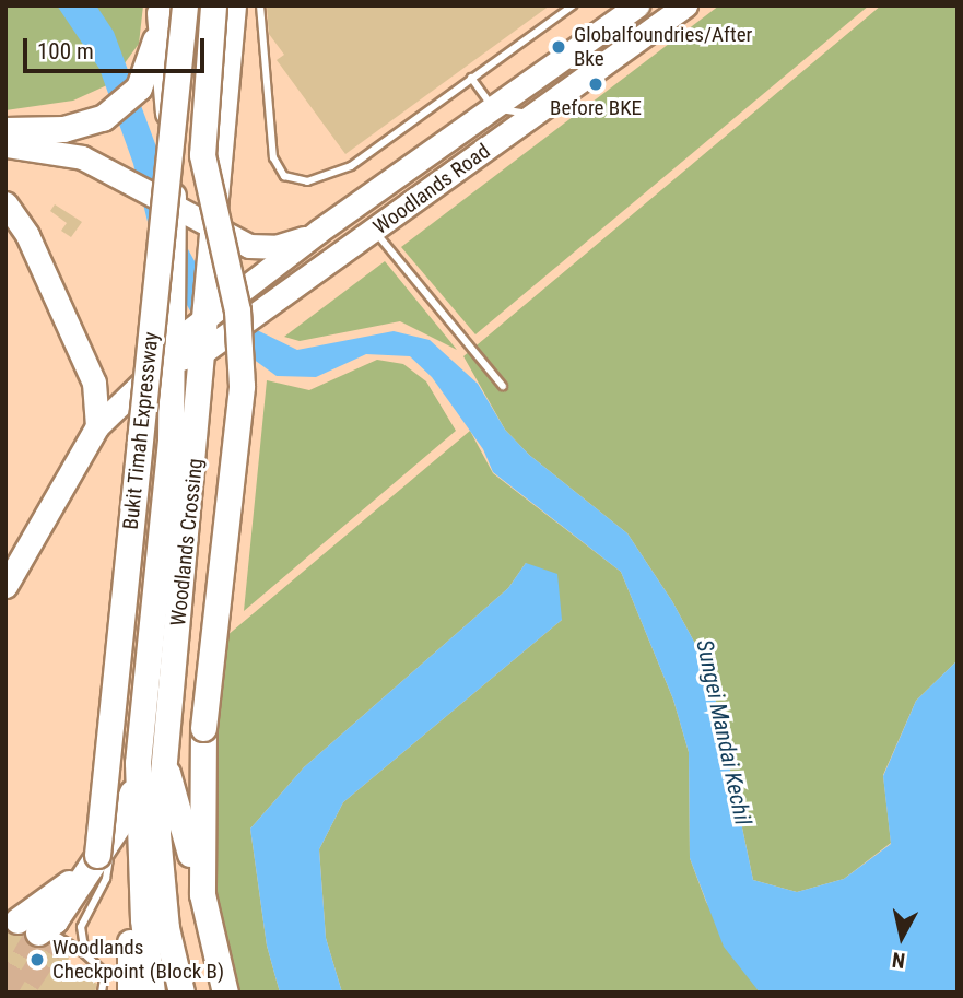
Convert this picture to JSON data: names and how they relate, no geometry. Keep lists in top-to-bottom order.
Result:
{
  "streets": {
    "highway": ["Bukit Timah Expressway", "Woodlands Crossing"],
    "main road": ["Woodlands Road"]
  },
  "crossings": [
    ["Woodlands Road", "Woodlands Crossing"],
    ["Bukit Timah Expressway", "Woodlands Crossing"]
  ],
  "water": ["Sungei Mandai Kechil"],
  "places": ["Globalfoundries/After Bke", "Before BKE", "Woodlands Checkpoint (Block B)"],
  "scale_bar": "100 m",
  "north": "bottom"
}
